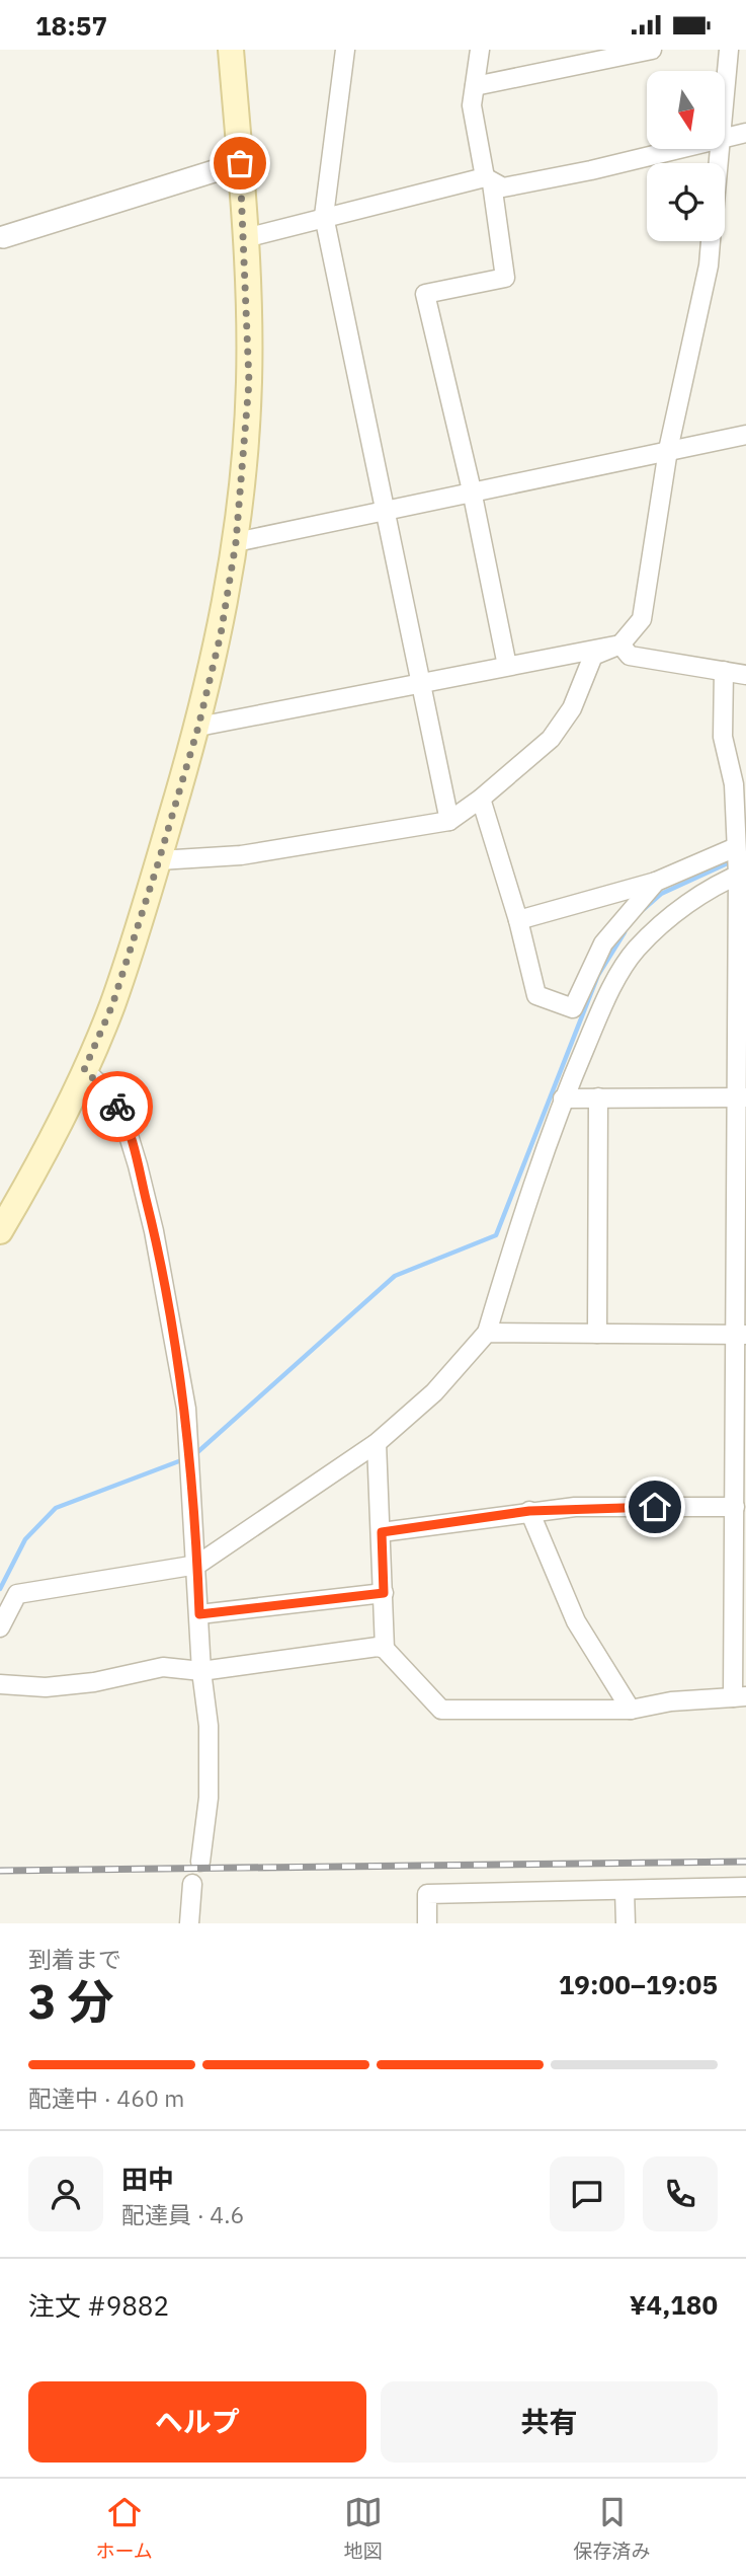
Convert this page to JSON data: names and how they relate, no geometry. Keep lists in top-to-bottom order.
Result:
{
  "north": "bottom",
  "page": {
    "status": "18:57",
    "heading": ["3 分", "到着まで", "19:00–19:05"],
    "panel": [
      "田中",
      "配達員 · 4.6",
      "注文 #9882",
      "¥4,180"
    ],
    "bar": "配達中 · 460 m",
    "buttons": ["ヘルプ", "共有"],
    "tabs": ["ホーム", "地図", "保存済み"]
  }
}
